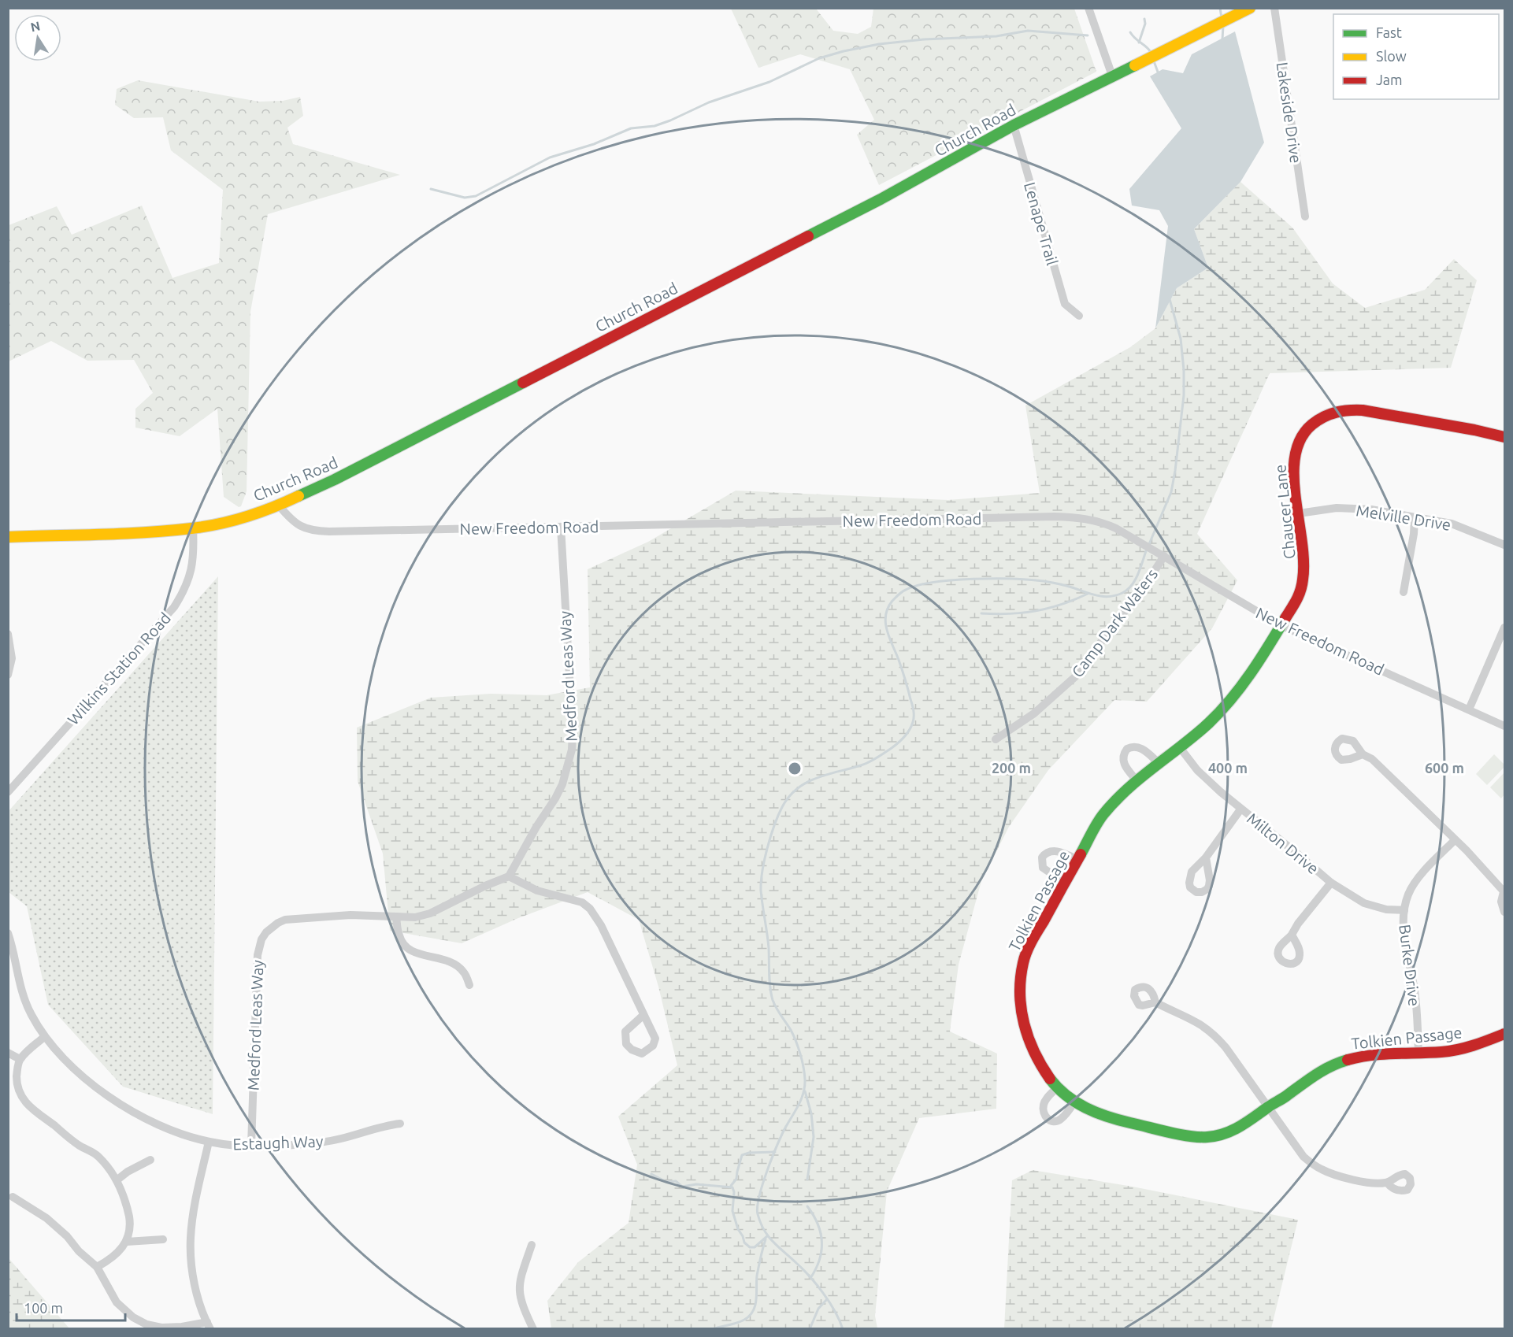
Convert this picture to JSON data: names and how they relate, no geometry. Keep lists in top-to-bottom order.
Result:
{
  "streets": {
    "street": [
      "Lakeside Drive",
      "Church Road",
      "Lenape Trail",
      "Chaucer Lane",
      "Melville Drive",
      "New Freedom Road",
      "Camp Dark Waters",
      "Wilkins Station Road",
      "Medford Leas Way",
      "Milton Drive",
      "Tolkien Passage",
      "Burke Drive",
      "Estaugh Way"
    ]
  },
  "crossings": [
    ["Church Road", "Lenape Trail"],
    ["Church Road", "New Freedom Road"],
    ["Church Road", "Wilkins Station Road"],
    ["Chaucer Lane", "Melville Drive"],
    ["Chaucer Lane", "New Freedom Road"],
    ["Chaucer Lane", "Tolkien Passage"],
    ["New Freedom Road", "Camp Dark Waters"],
    ["New Freedom Road", "Medford Leas Way"],
    ["New Freedom Road", "Tolkien Passage"],
    ["Medford Leas Way", "Estaugh Way"],
    ["Milton Drive", "Tolkien Passage"],
    ["Milton Drive", "Burke Drive"],
    ["Tolkien Passage", "Burke Drive"]
  ],
  "legend": ["Fast", "Slow", "Jam"],
  "scale_bar": "100 m",
  "north": "top",
  "rings": ["200 m", "400 m", "600 m"]
}
